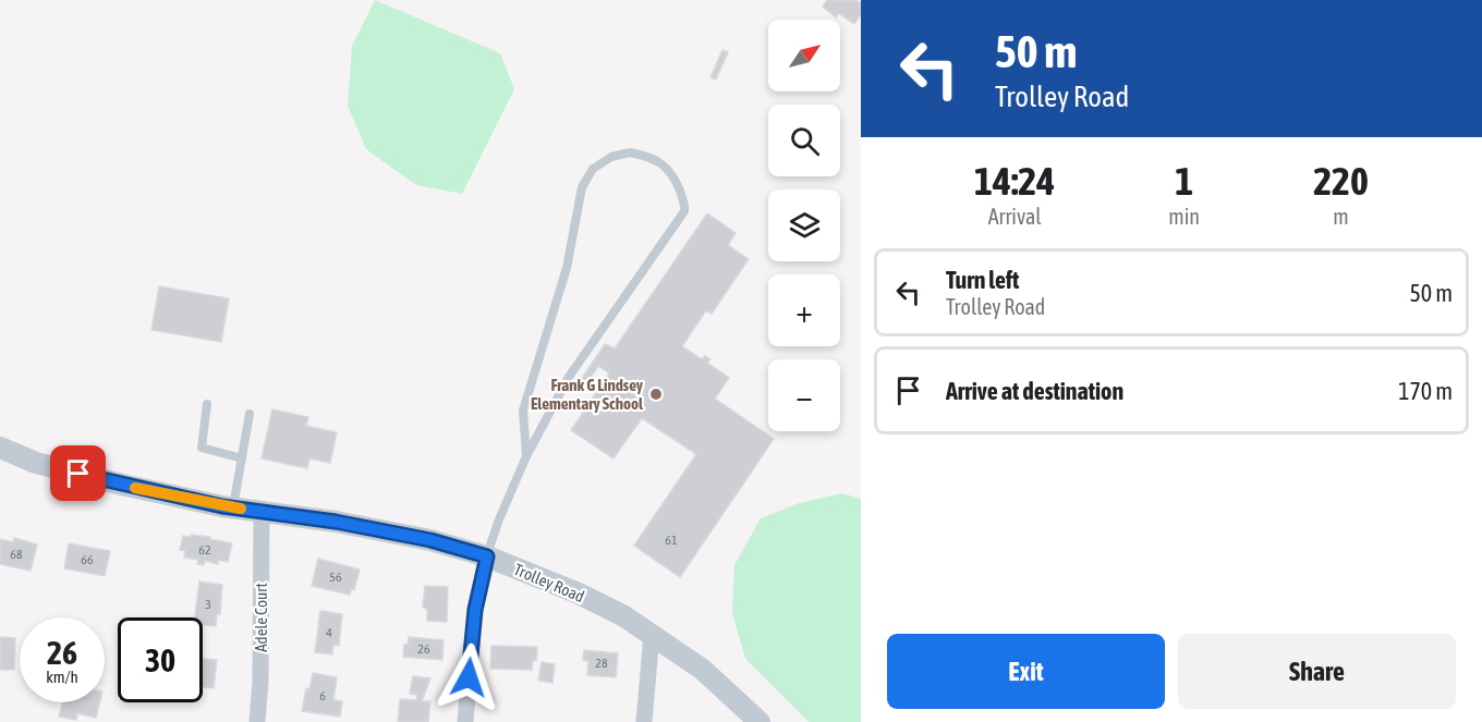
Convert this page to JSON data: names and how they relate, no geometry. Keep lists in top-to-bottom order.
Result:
{
  "streets": {
    "street": ["Trolley Road", "Adele Court"]
  },
  "crossings": [
    ["Trolley Road", "Adele Court"]
  ],
  "places": ["Frank G Lindsey Elementary School"],
  "house_numbers": [
    "61",
    "62",
    "68",
    "66",
    "56",
    "3",
    "4",
    "26",
    "28",
    "6"
  ],
  "north": "top right",
  "page": {
    "turn": ["50 m", "Trolley Road"],
    "map_buttons": ["+", "−"],
    "eta": [
      "14:24",
      "Arrival",
      "1",
      "min",
      "220",
      "m"
    ],
    "list": [
      {
        "name": "Turn left",
        "note": "Trolley Road",
        "value": "50 m"
      },
      {
        "name": "Arrive at destination",
        "value": "170 m"
      }
    ],
    "speed": "26 km/h",
    "limit": "30",
    "buttons": ["Exit", "Share"]
  }
}
